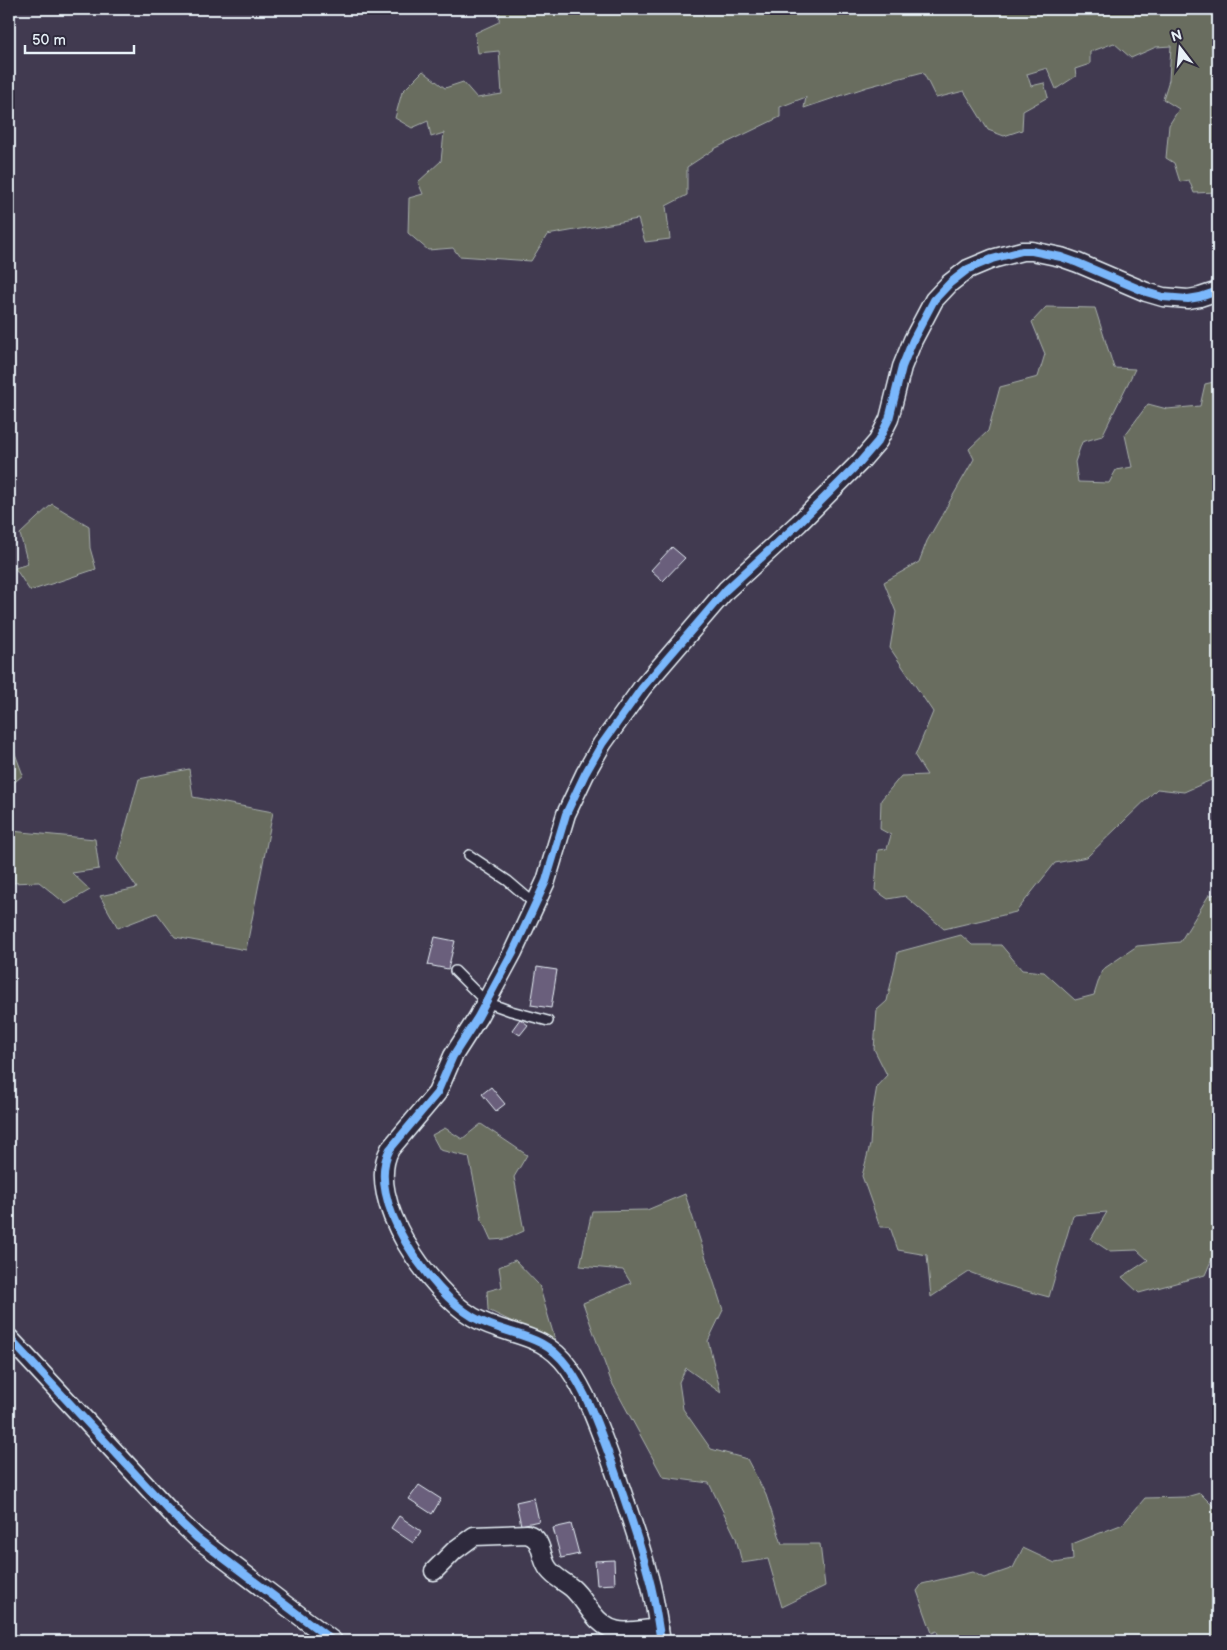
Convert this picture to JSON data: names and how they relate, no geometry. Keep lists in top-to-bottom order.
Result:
{
  "scale_bar": "50 m",
  "north": "top"
}
